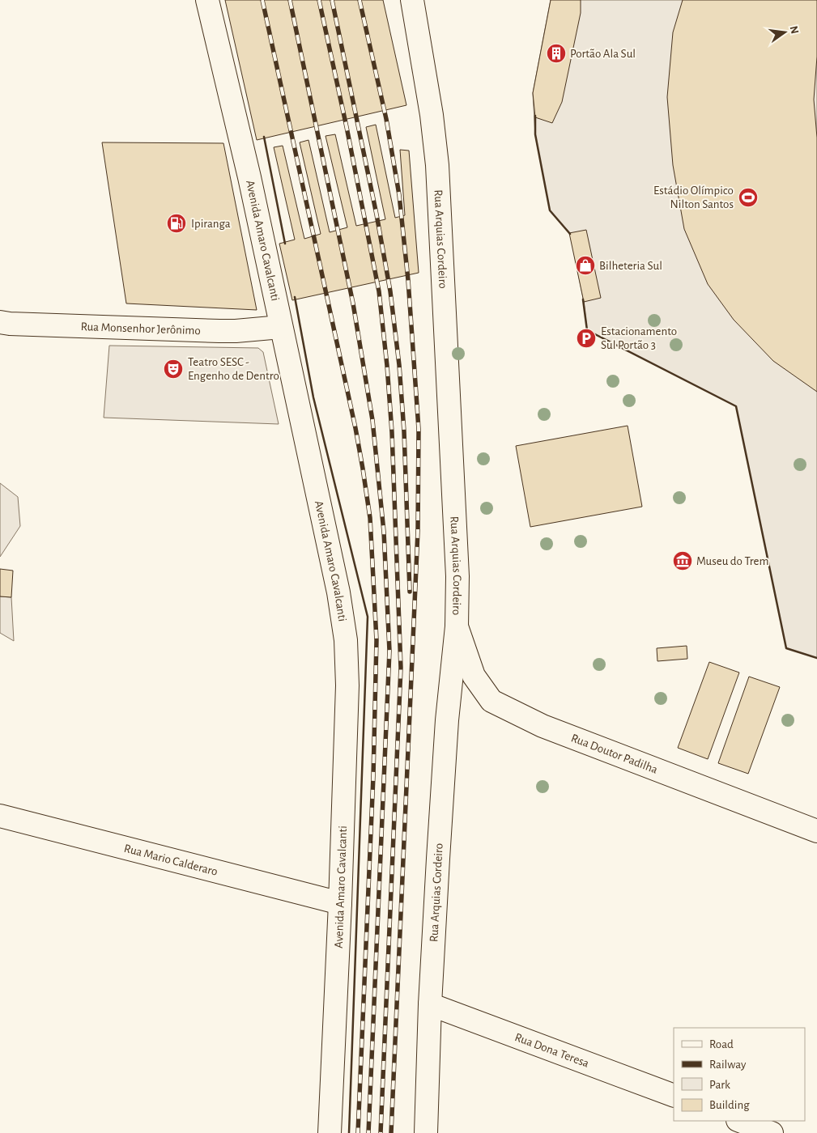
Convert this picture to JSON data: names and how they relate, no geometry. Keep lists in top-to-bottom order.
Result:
{
  "streets": {
    "main road": [
      "Rua Arquias Cordeiro",
      "Avenida Amaro Cavalcanti",
      "Rua Monsenhor Jerônimo",
      "Rua Doutor Padilha",
      "Rua Mario Calderaro",
      "Rua Dona Teresa"
    ]
  },
  "crossings": [
    ["Rua Arquias Cordeiro", "Rua Doutor Padilha"],
    ["Rua Arquias Cordeiro", "Rua Dona Teresa"],
    ["Avenida Amaro Cavalcanti", "Rua Monsenhor Jerônimo"],
    ["Avenida Amaro Cavalcanti", "Rua Mario Calderaro"]
  ],
  "places": {
    "building": ["Portão Ala Sul"],
    "sports": ["Estádio Olímpico Nilton Santos"],
    "fuel station": ["Ipiranga"],
    "shop": ["Bilheteria Sul"],
    "parking": ["Estacionamento Sul Portão 3"],
    "theatre": ["Teatro SESC - Engenho de Dentro"],
    "museum": ["Museu do Trem"]
  },
  "legend": [
    "Road",
    "Railway",
    "Park",
    "Building"
  ],
  "north": "right"
}
